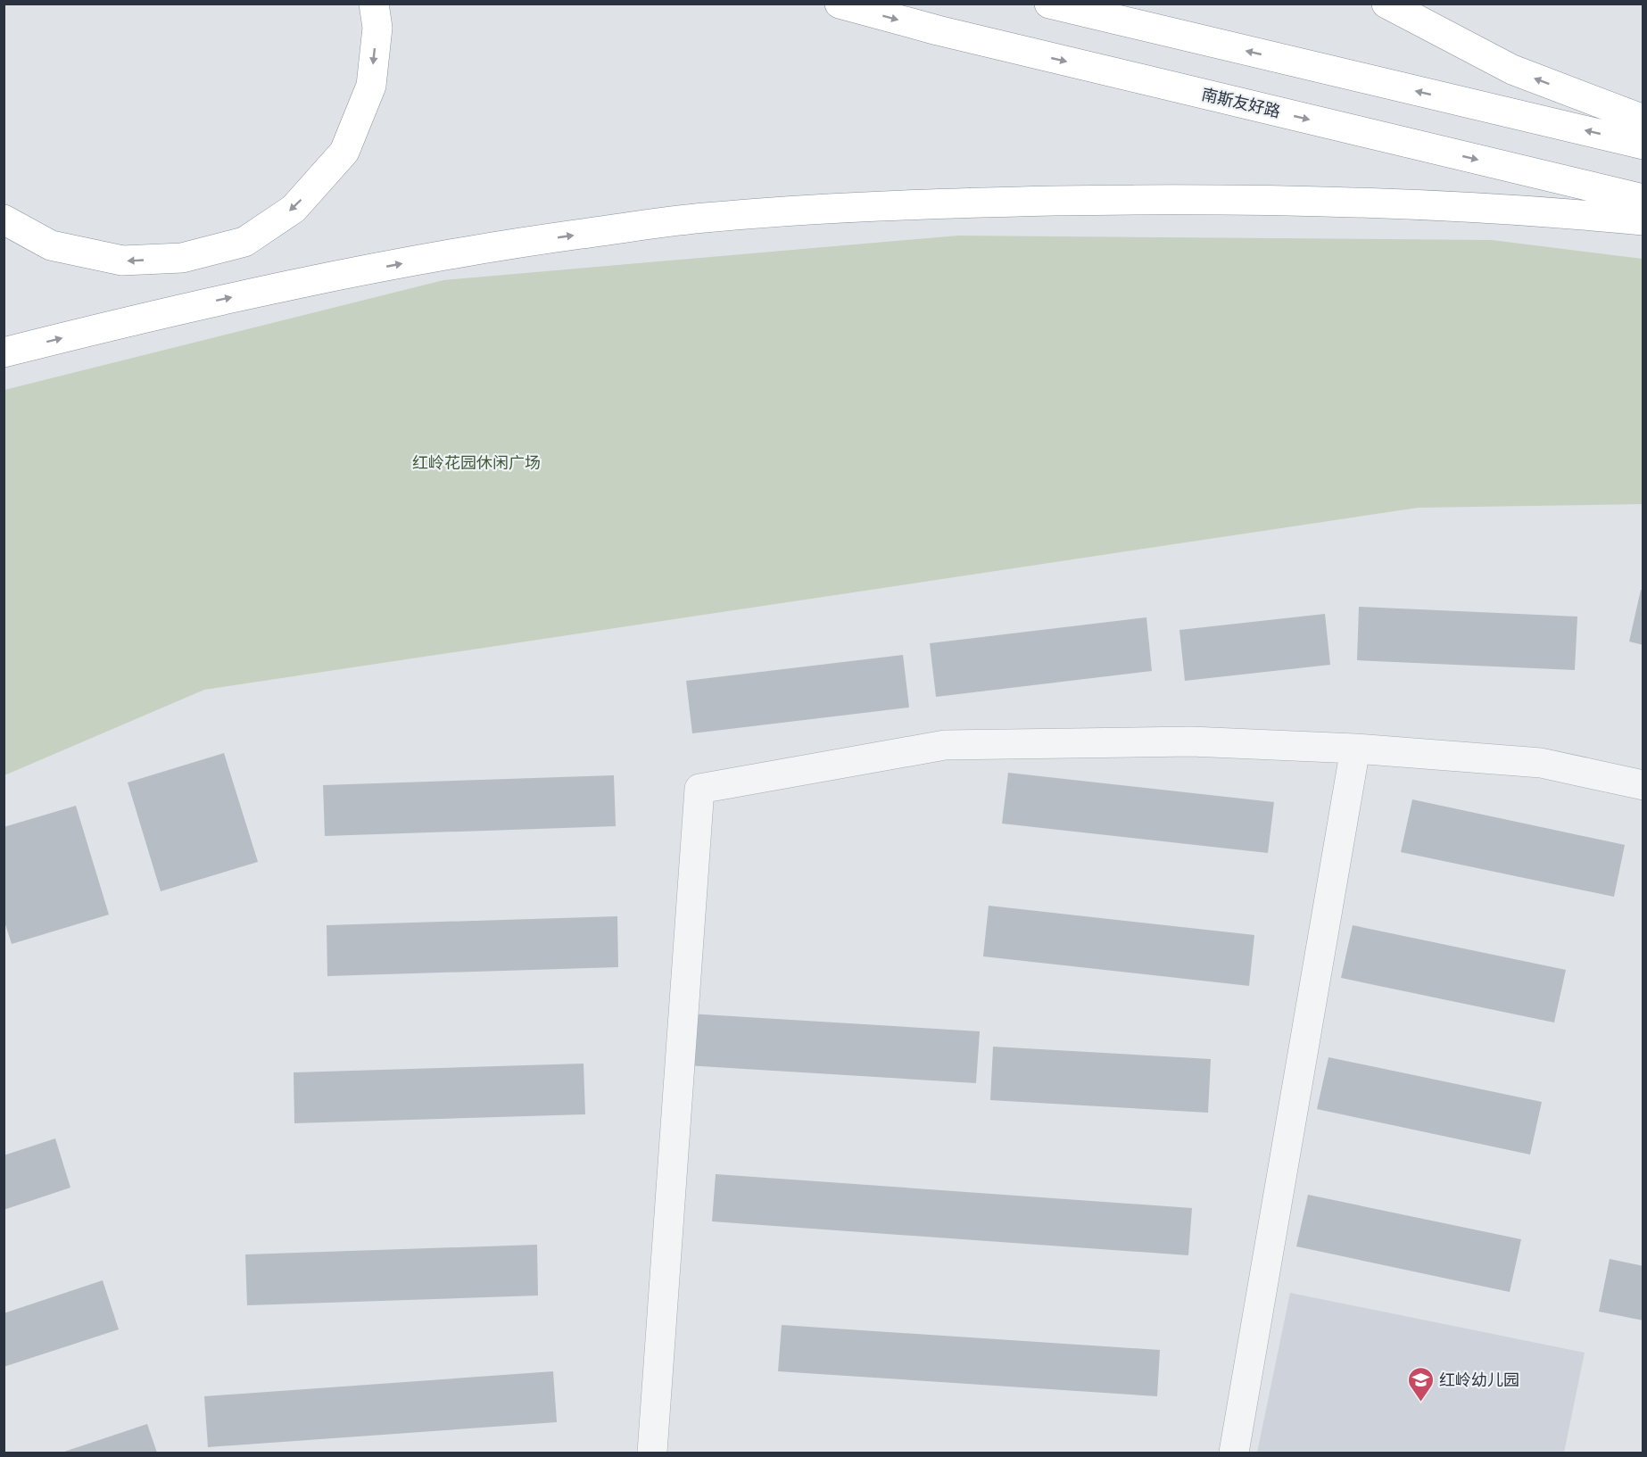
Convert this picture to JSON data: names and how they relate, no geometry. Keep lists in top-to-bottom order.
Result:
{
  "streets": {
    "highway": ["南斯友好路"]
  },
  "parks": ["红岭花园休闲广场"],
  "places": {
    "school or university": ["红岭幼儿园"]
  }
}
